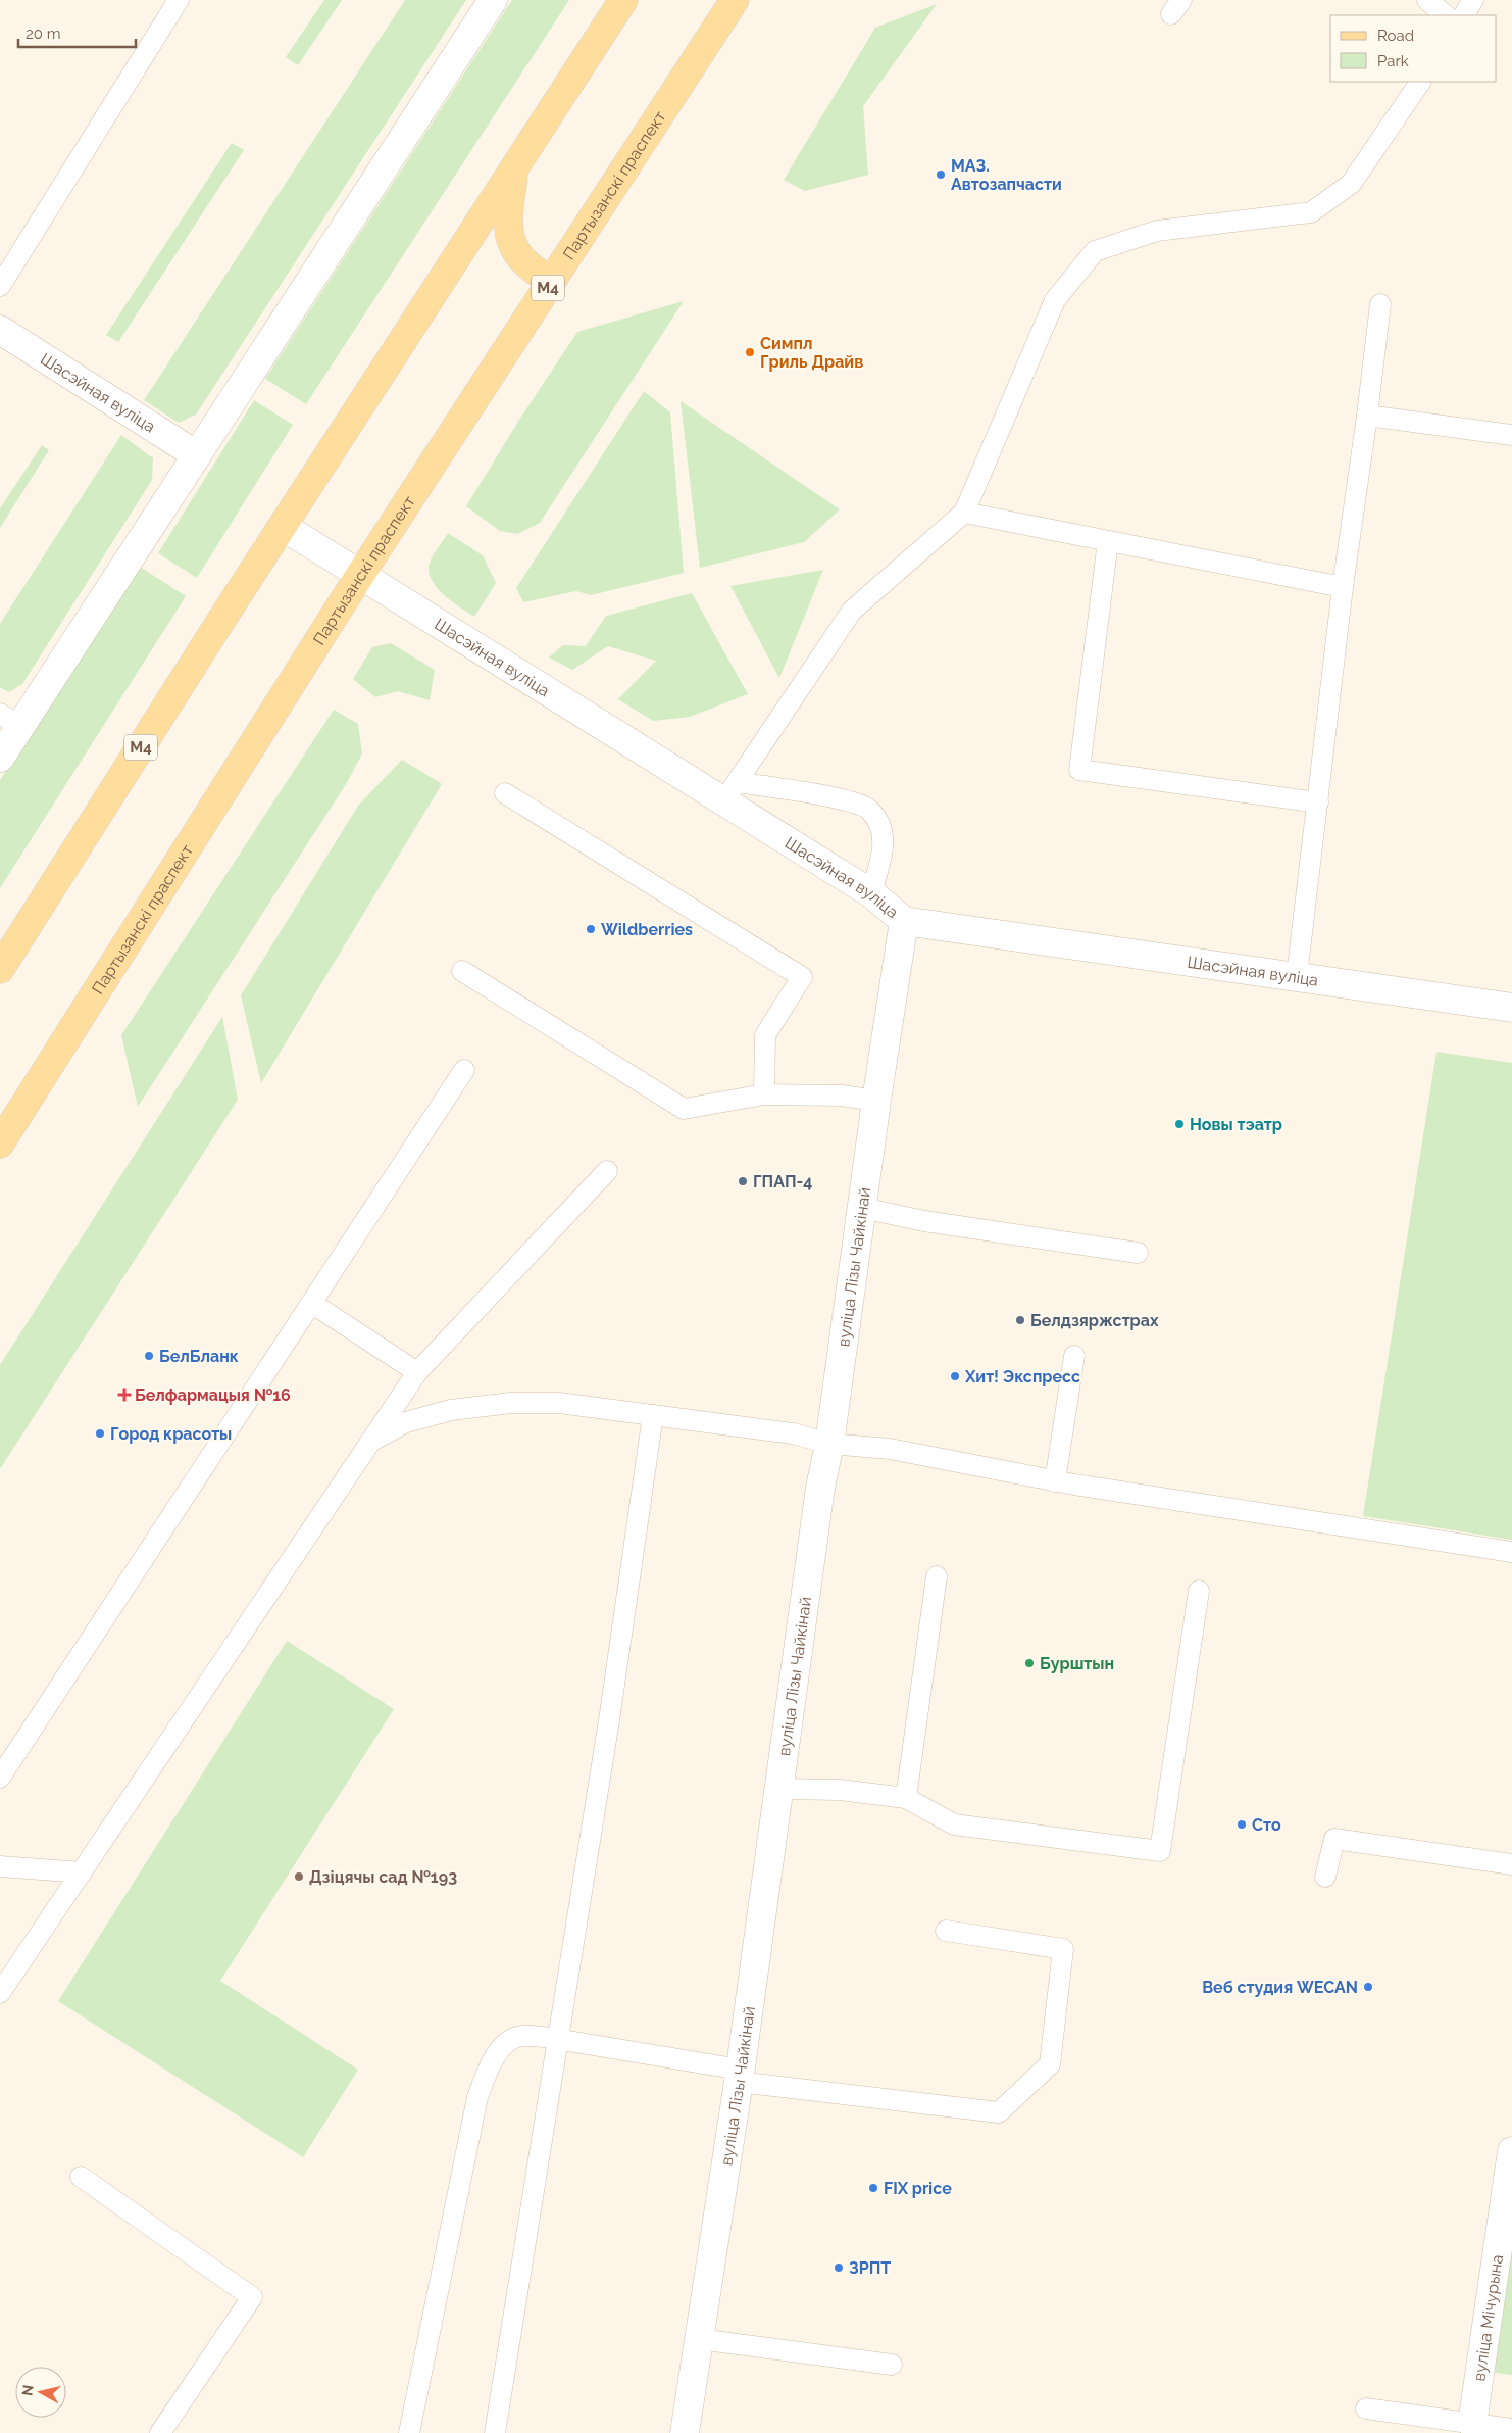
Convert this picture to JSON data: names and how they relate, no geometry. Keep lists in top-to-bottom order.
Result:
{
  "streets": {
    "main road": ["Партызанскі праспект", "М4"],
    "street": ["Шасэйная вуліца", "вуліца Лізы Чайкінай", "вуліца Мічурына"]
  },
  "crossings": [
    ["Партызанскі праспект", "Шасэйная вуліца"],
    ["М4", "Шасэйная вуліца"],
    ["Шасэйная вуліца", "вуліца Лізы Чайкінай"]
  ],
  "places": {
    "other": [
      "МАЗ. Автозапчасти",
      "Симпл Гриль Драйв",
      "Wildberries",
      "Новы тэатр",
      "ГПАП-4",
      "Белдзяржстрах",
      "БелБланк",
      "Хит! Экспресс",
      "Город красоты",
      "Бурштын",
      "Сто",
      "Дзіцячы сад №193",
      "Веб студия WECAN",
      "FIX price",
      "ЗРПТ"
    ],
    "health": ["Белфармацыя №16"]
  },
  "legend": ["Road", "Park"],
  "scale_bar": "20 m",
  "north": "left"
}
